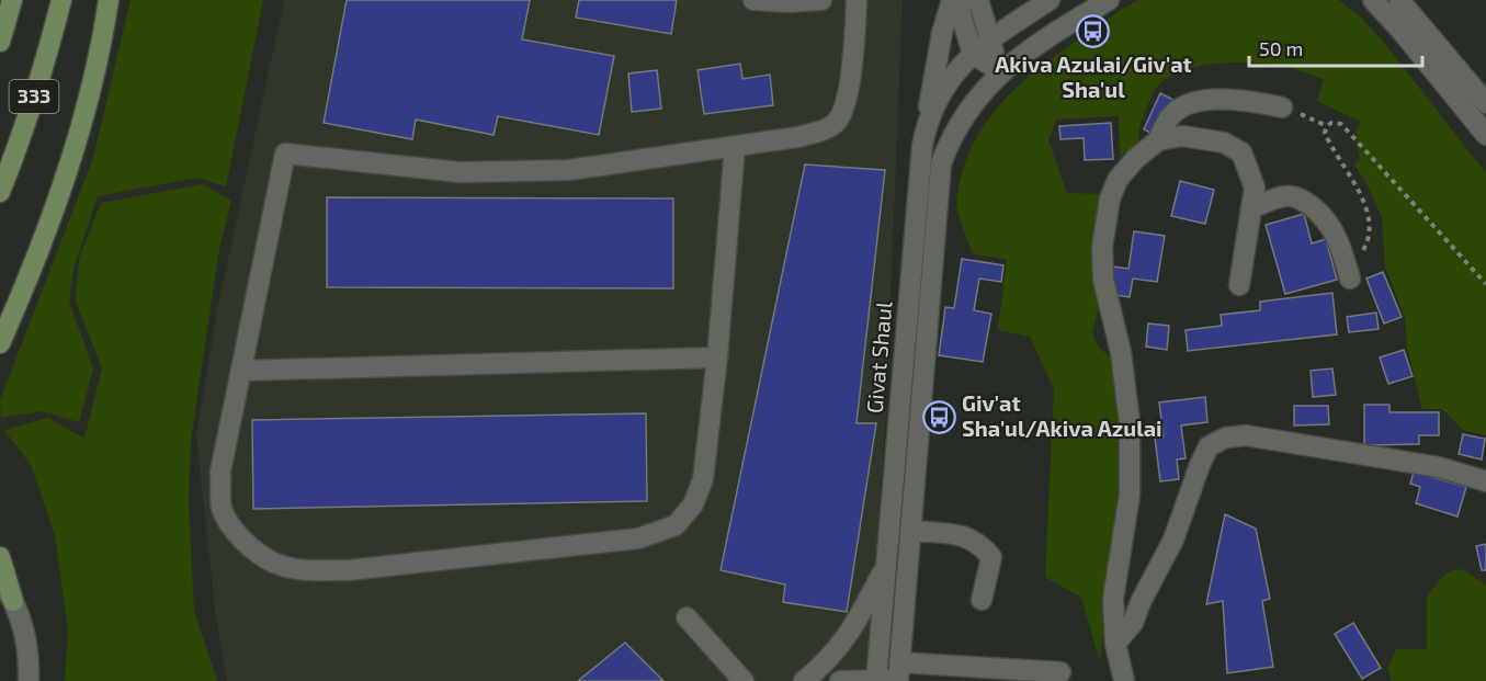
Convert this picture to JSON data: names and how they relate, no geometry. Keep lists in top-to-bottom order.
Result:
{
  "streets": {
    "main road": ["333"],
    "street": ["Givat Shaul"]
  },
  "places": {
    "bus stop": ["Akiva Azulai/Giv'at Sha'ul", "Giv'at Sha'ul/Akiva Azulai"]
  },
  "scale_bar": "50 m"
}
